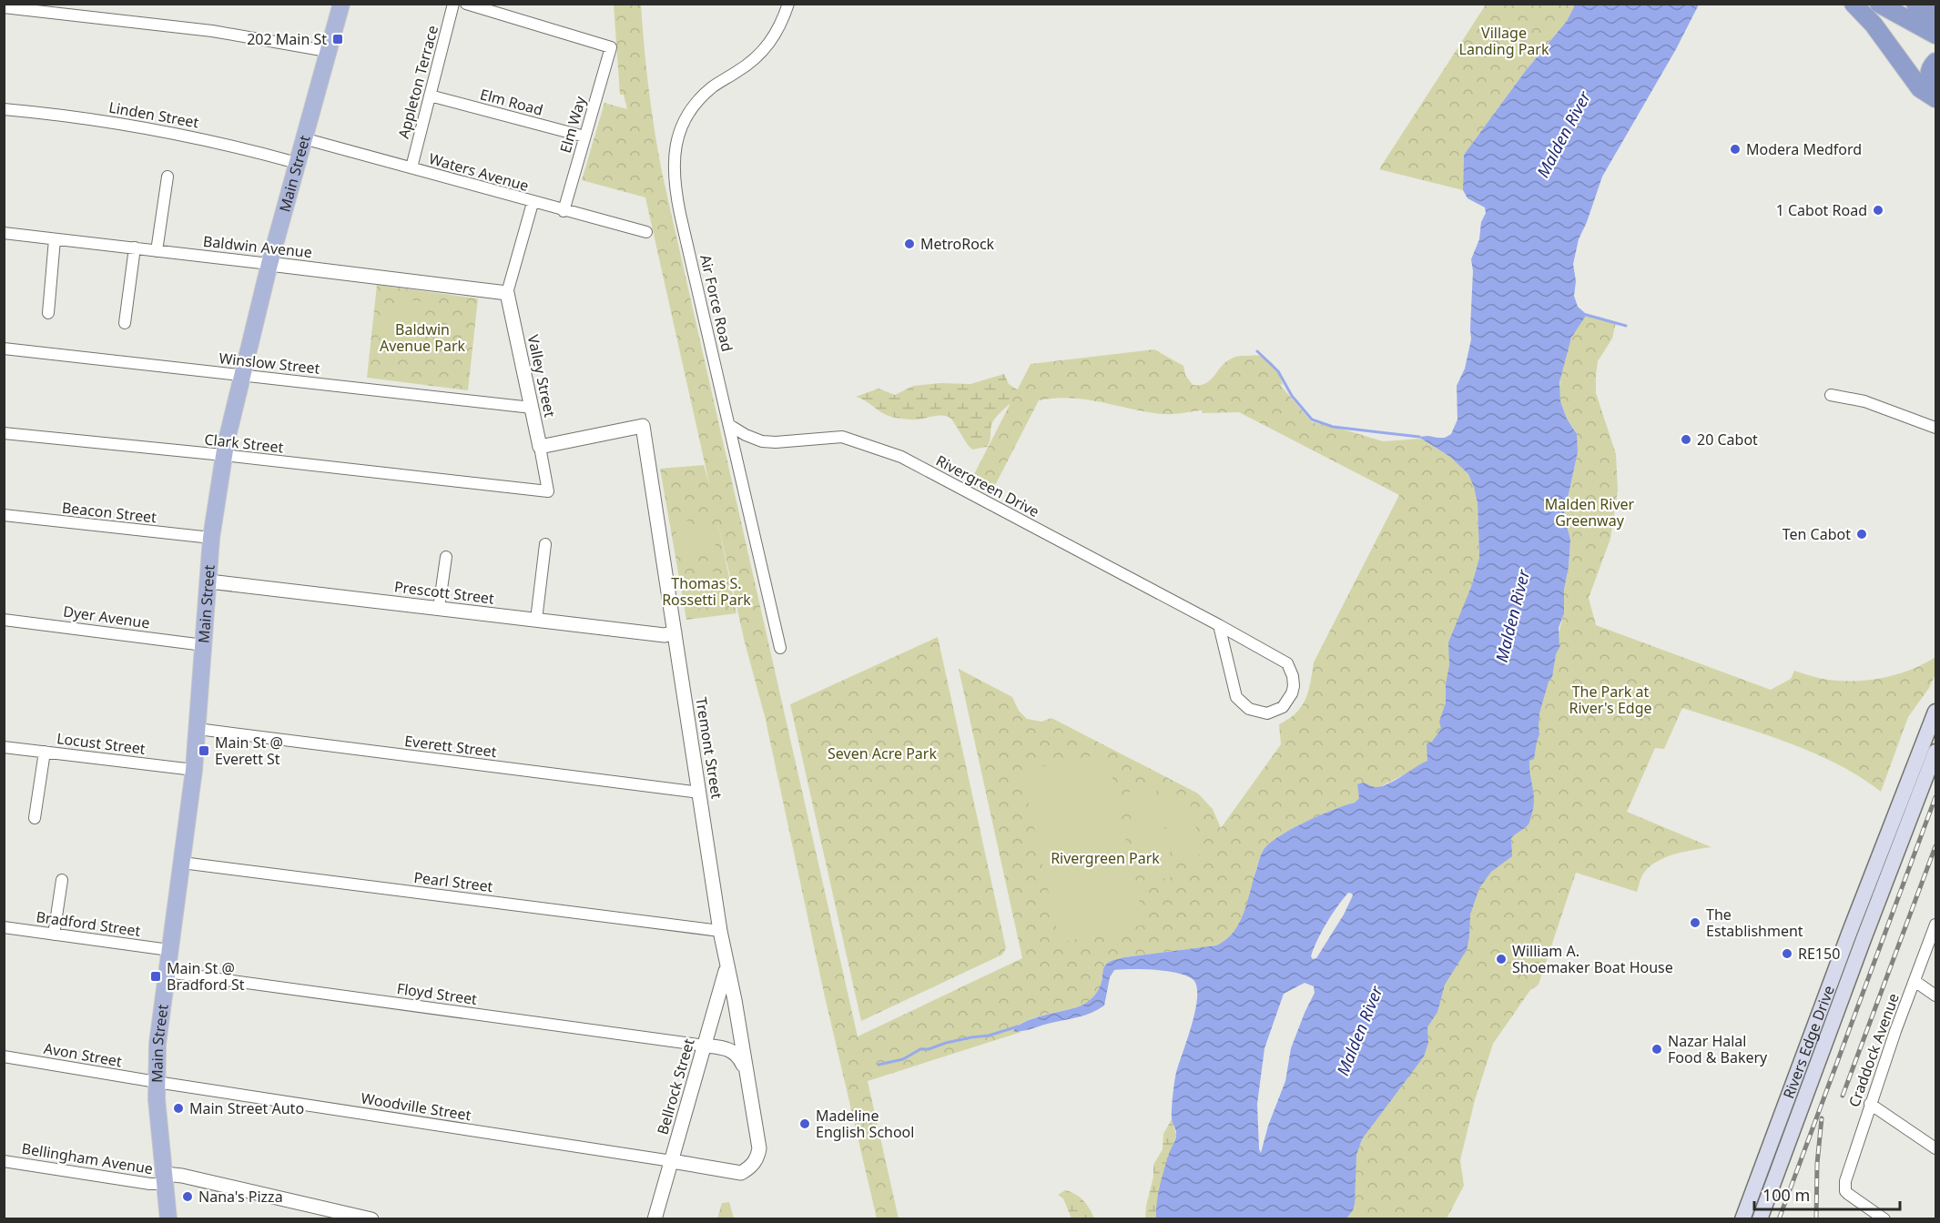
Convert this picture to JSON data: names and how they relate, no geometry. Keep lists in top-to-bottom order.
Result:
{
  "streets": {
    "main road": ["Main Street", "Rivers Edge Drive"],
    "street": [
      "Appleton Terrace",
      "Elm Road",
      "Linden Street",
      "Elm Way",
      "Waters Avenue",
      "Baldwin Avenue",
      "Air Force Road",
      "Winslow Street",
      "Valley Street",
      "Clark Street",
      "Rivergreen Drive",
      "Beacon Street",
      "Prescott Street",
      "Dyer Avenue",
      "Locust Street",
      "Everett Street",
      "Tremont Street",
      "Pearl Street",
      "Bradford Street",
      "Floyd Street",
      "Craddock Avenue",
      "Avon Street",
      "Bellrock Street",
      "Woodville Street",
      "Bellingham Avenue"
    ]
  },
  "crossings": [
    ["Appleton Terrace", "Elm Road"],
    ["Appleton Terrace", "Waters Avenue"],
    ["Elm Road", "Elm Way"],
    ["Linden Street", "Main Street"],
    ["Elm Way", "Waters Avenue"],
    ["Waters Avenue", "Main Street"],
    ["Waters Avenue", "Valley Street"],
    ["Main Street", "Baldwin Avenue"],
    ["Main Street", "Winslow Street"],
    ["Main Street", "Clark Street"],
    ["Main Street", "Beacon Street"],
    ["Main Street", "Prescott Street"],
    ["Main Street", "Dyer Avenue"],
    ["Main Street", "Locust Street"],
    ["Main Street", "Everett Street"],
    ["Main Street", "Pearl Street"],
    ["Main Street", "Bradford Street"],
    ["Main Street", "Floyd Street"],
    ["Main Street", "Avon Street"],
    ["Main Street", "Woodville Street"],
    ["Main Street", "Bellingham Avenue"],
    ["Baldwin Avenue", "Valley Street"],
    ["Air Force Road", "Rivergreen Drive"],
    ["Winslow Street", "Valley Street"],
    ["Valley Street", "Clark Street"],
    ["Valley Street", "Tremont Street"],
    ["Prescott Street", "Tremont Street"],
    ["Everett Street", "Tremont Street"],
    ["Tremont Street", "Pearl Street"],
    ["Tremont Street", "Floyd Street"],
    ["Tremont Street", "Bellrock Street"],
    ["Tremont Street", "Woodville Street"],
    ["Floyd Street", "Bellrock Street"],
    ["Avon Street", "Woodville Street"],
    ["Bellrock Street", "Woodville Street"]
  ],
  "water": ["Malden River"],
  "parks": [
    "Village Landing Park",
    "Baldwin Avenue Park",
    "Malden River Greenway",
    "Thomas S. Rossetti Park",
    "The Park at River's Edge",
    "Seven Acre Park",
    "Rivergreen Park"
  ],
  "places": {
    "transit": ["202 Main St", "Main St @ Everett St", "Main St @ Bradford St"],
    "other": [
      "Modera Medford",
      "1 Cabot Road",
      "MetroRock",
      "20 Cabot",
      "Ten Cabot",
      "The Establishment",
      "RE150",
      "William A. Shoemaker Boat House",
      "Nazar Halal Food & Bakery",
      "Main Street Auto",
      "Madeline English School",
      "Nana's Pizza"
    ]
  },
  "scale_bar": "100 m"
}
